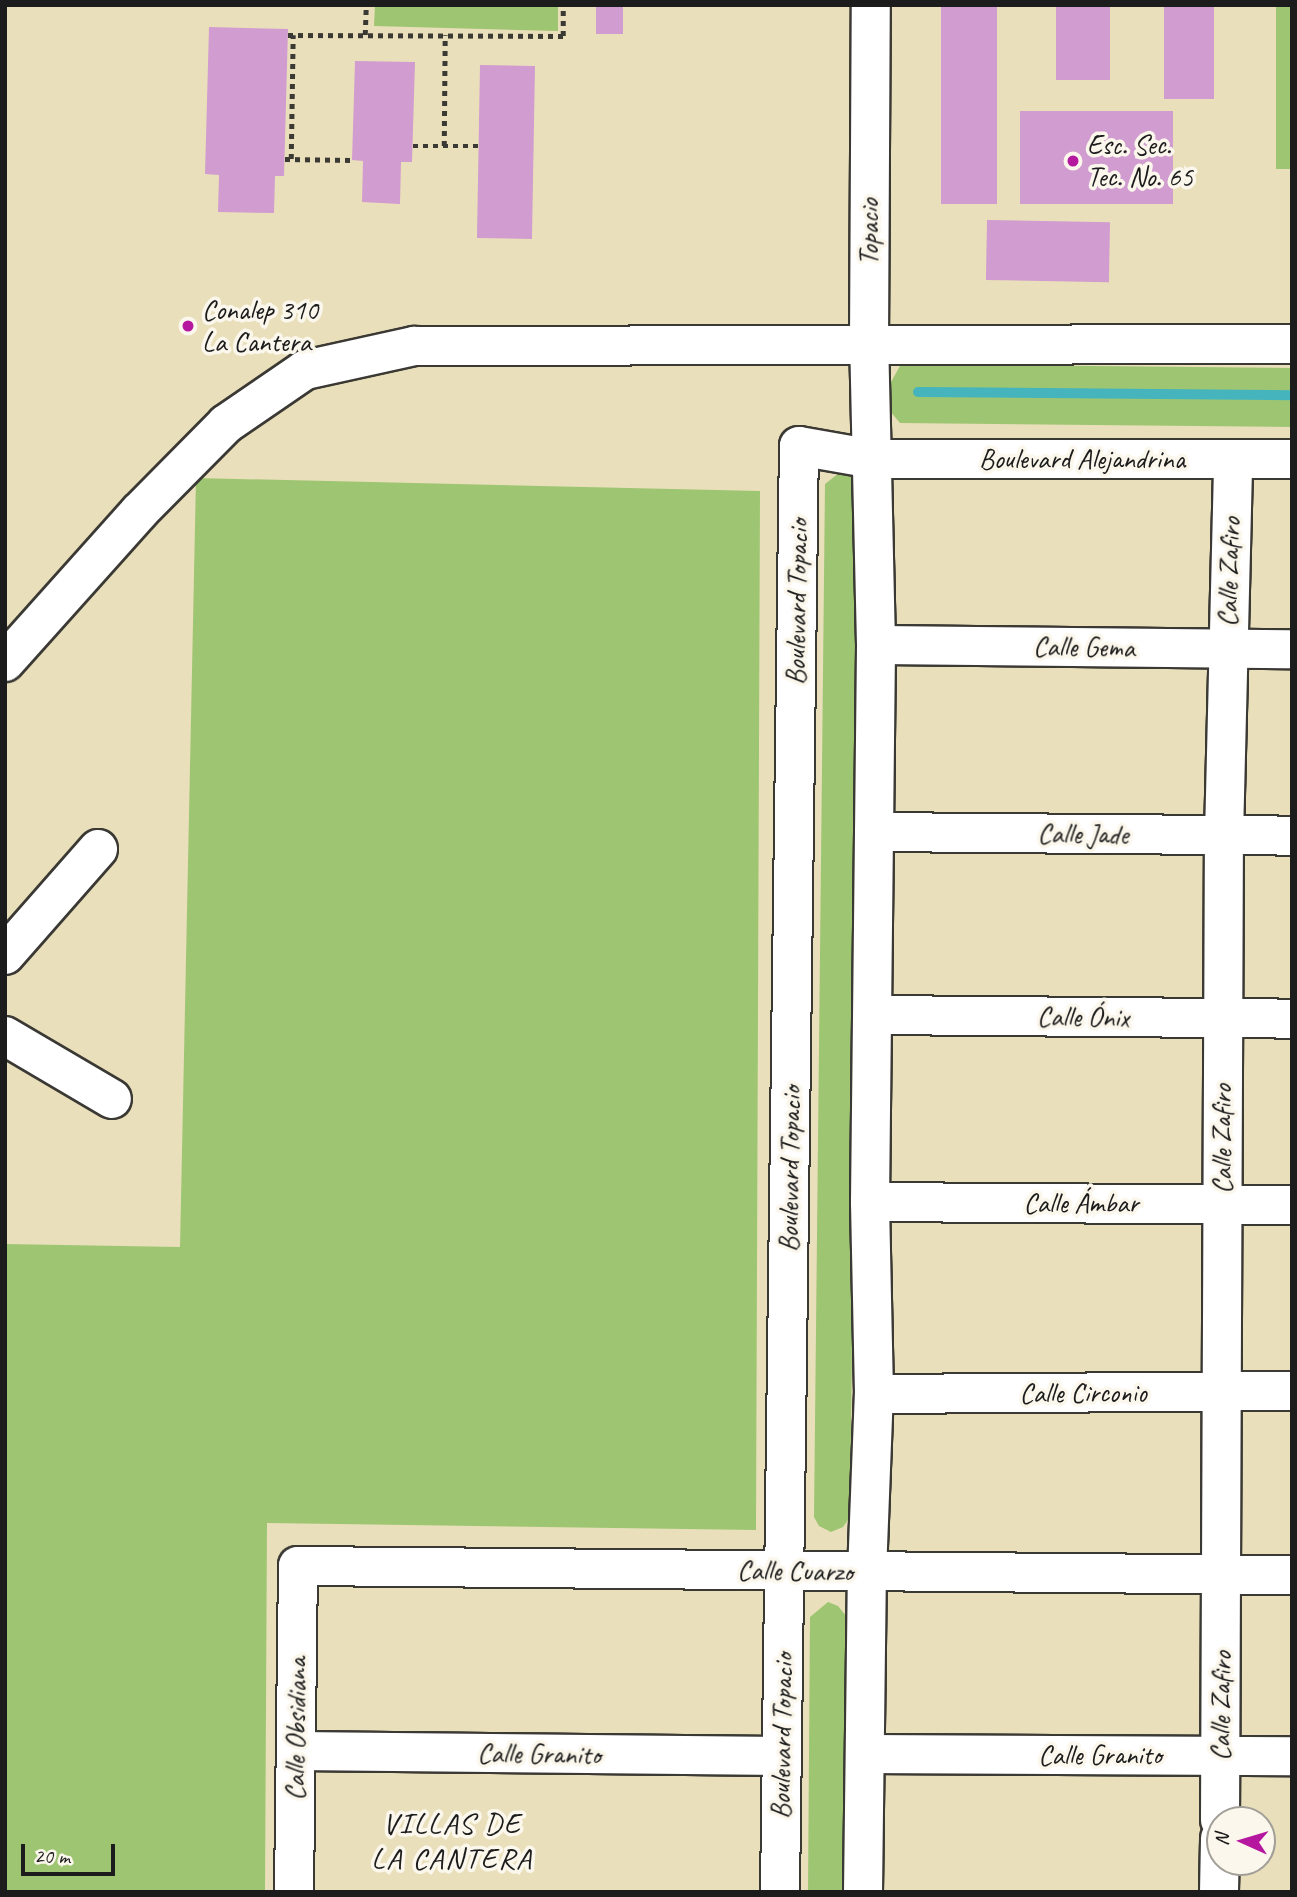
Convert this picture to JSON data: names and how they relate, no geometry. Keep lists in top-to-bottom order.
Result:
{
  "streets": {
    "street": [
      "Topacio",
      "Boulevard Alejandrina",
      "Calle Zafiro",
      "Boulevard Topacio",
      "Calle Gema",
      "Calle Jade",
      "Calle Ónix",
      "Calle Ámbar",
      "Calle Circonio",
      "Calle Cuarzo",
      "Calle Obsidiana",
      "Calle Granito"
    ]
  },
  "crossings": [
    ["Topacio", "Boulevard Alejandrina"],
    ["Boulevard Alejandrina", "Calle Zafiro"],
    ["Boulevard Alejandrina", "Boulevard Topacio"],
    ["Calle Zafiro", "Calle Gema"],
    ["Calle Zafiro", "Calle Jade"],
    ["Calle Zafiro", "Calle Ónix"],
    ["Calle Zafiro", "Calle Ámbar"],
    ["Calle Zafiro", "Calle Circonio"],
    ["Calle Zafiro", "Calle Cuarzo"],
    ["Calle Zafiro", "Calle Granito"],
    ["Boulevard Topacio", "Calle Cuarzo"],
    ["Boulevard Topacio", "Calle Granito"],
    ["Calle Cuarzo", "Calle Obsidiana"],
    ["Calle Obsidiana", "Calle Granito"]
  ],
  "districts": ["VILLAS DE LA CANTERA"],
  "places": ["Esc. Sec. Tec. No. 65", "Conalep 310 La Cantera"],
  "scale_bar": "20 m",
  "north": "left"
}
